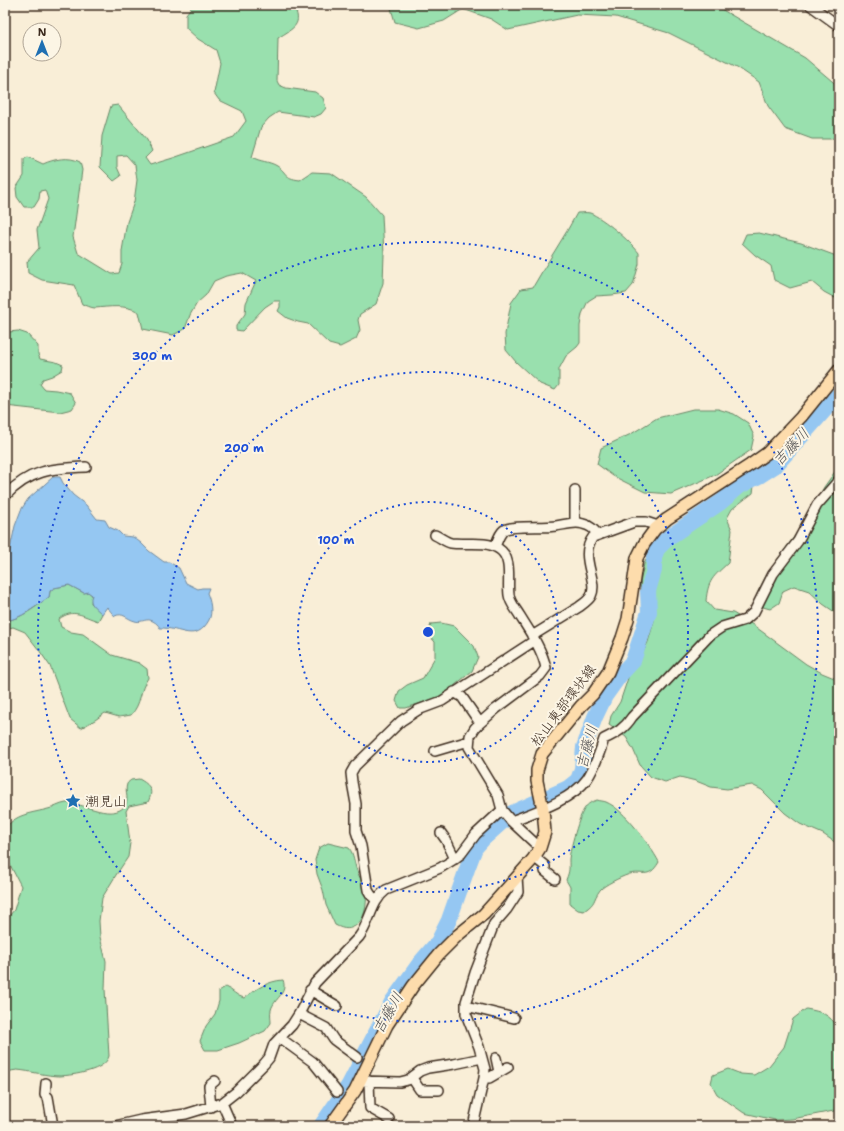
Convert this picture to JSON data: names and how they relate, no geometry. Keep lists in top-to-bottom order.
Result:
{
  "streets": {
    "main road": ["松山東部環状線"]
  },
  "water": ["吉藤川"],
  "places": {
    "place": ["潮見山"]
  },
  "north": "top",
  "rings": ["300 m", "200 m", "100 m"]
}
